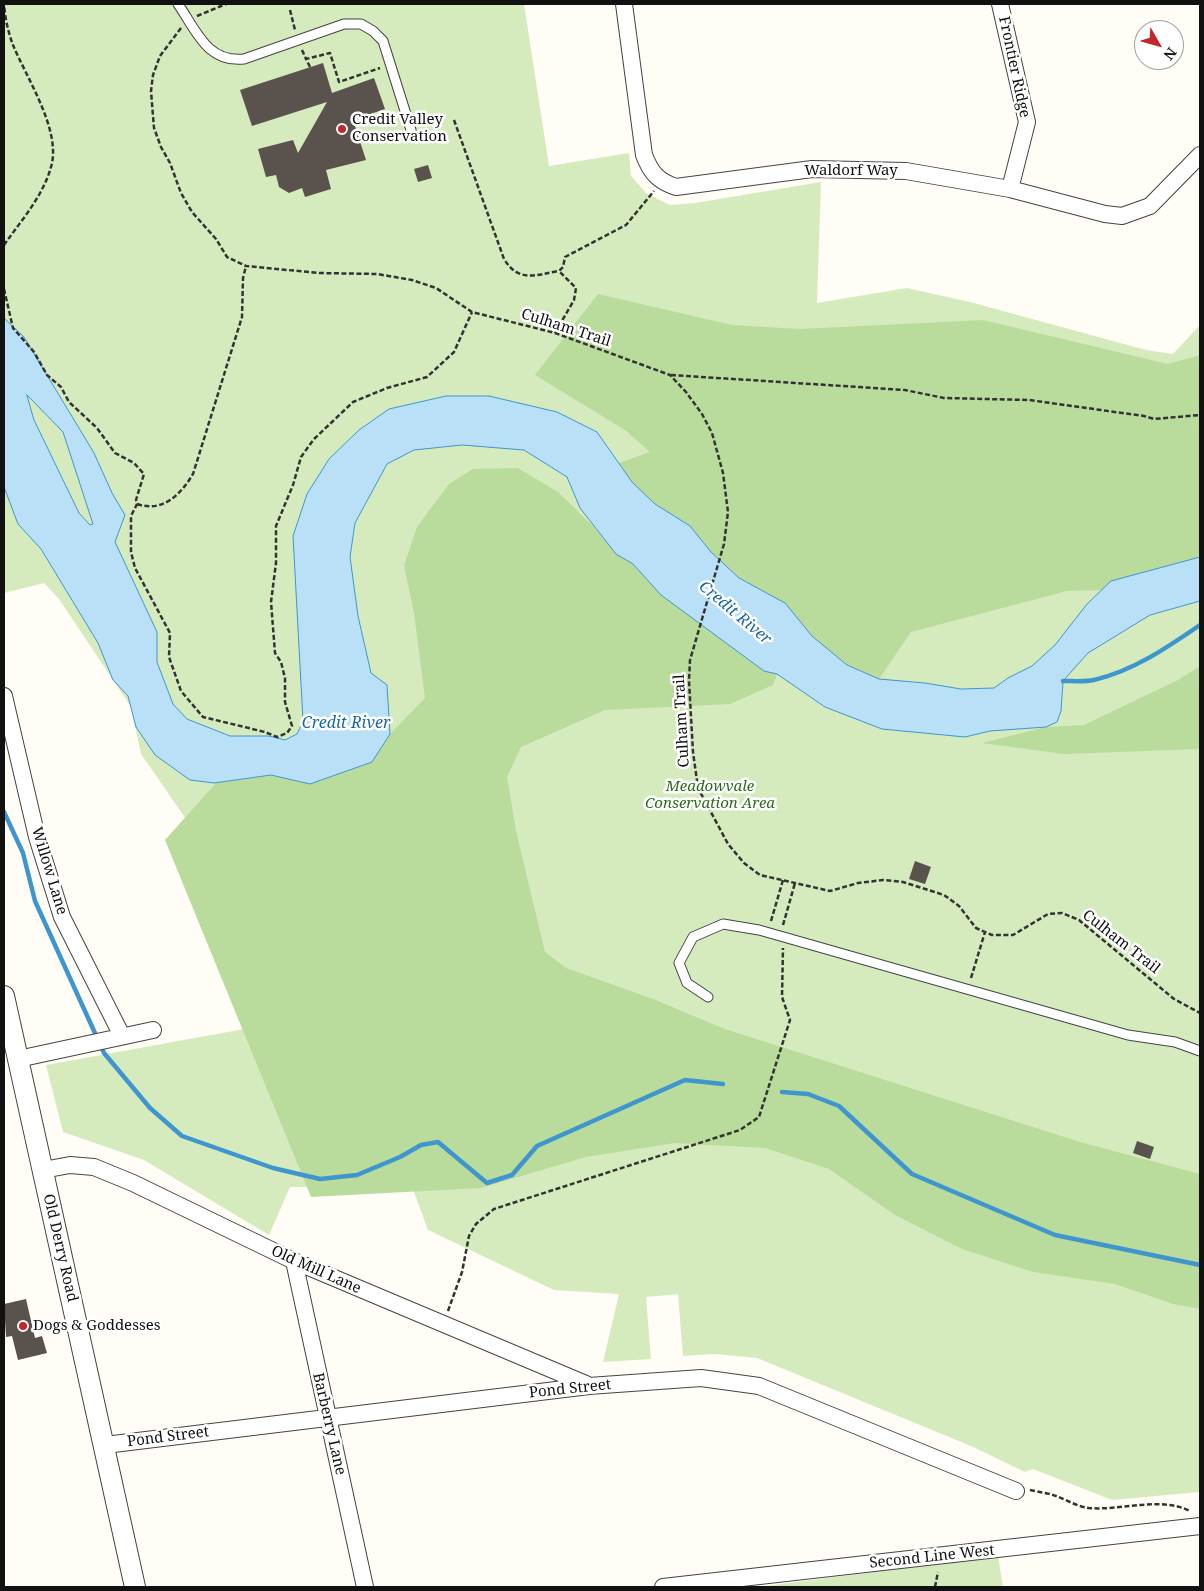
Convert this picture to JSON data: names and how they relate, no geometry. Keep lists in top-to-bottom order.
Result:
{
  "streets": {
    "street": [
      "Frontier Ridge",
      "Waldorf Way",
      "Willow Lane",
      "Old Derry Road",
      "Old Mill Lane",
      "Pond Street",
      "Barberry Lane",
      "Second Line West"
    ],
    "path": ["Culham Trail"]
  },
  "crossings": [
    ["Frontier Ridge", "Waldorf Way"],
    ["Old Derry Road", "Old Mill Lane"],
    ["Old Derry Road", "Pond Street"],
    ["Old Mill Lane", "Pond Street"],
    ["Old Mill Lane", "Barberry Lane"],
    ["Pond Street", "Barberry Lane"]
  ],
  "water": ["Credit River"],
  "parks": ["Meadowvale Conservation Area"],
  "places": ["Credit Valley Conservation", "Dogs & Goddesses"],
  "north": "bottom right"
}
